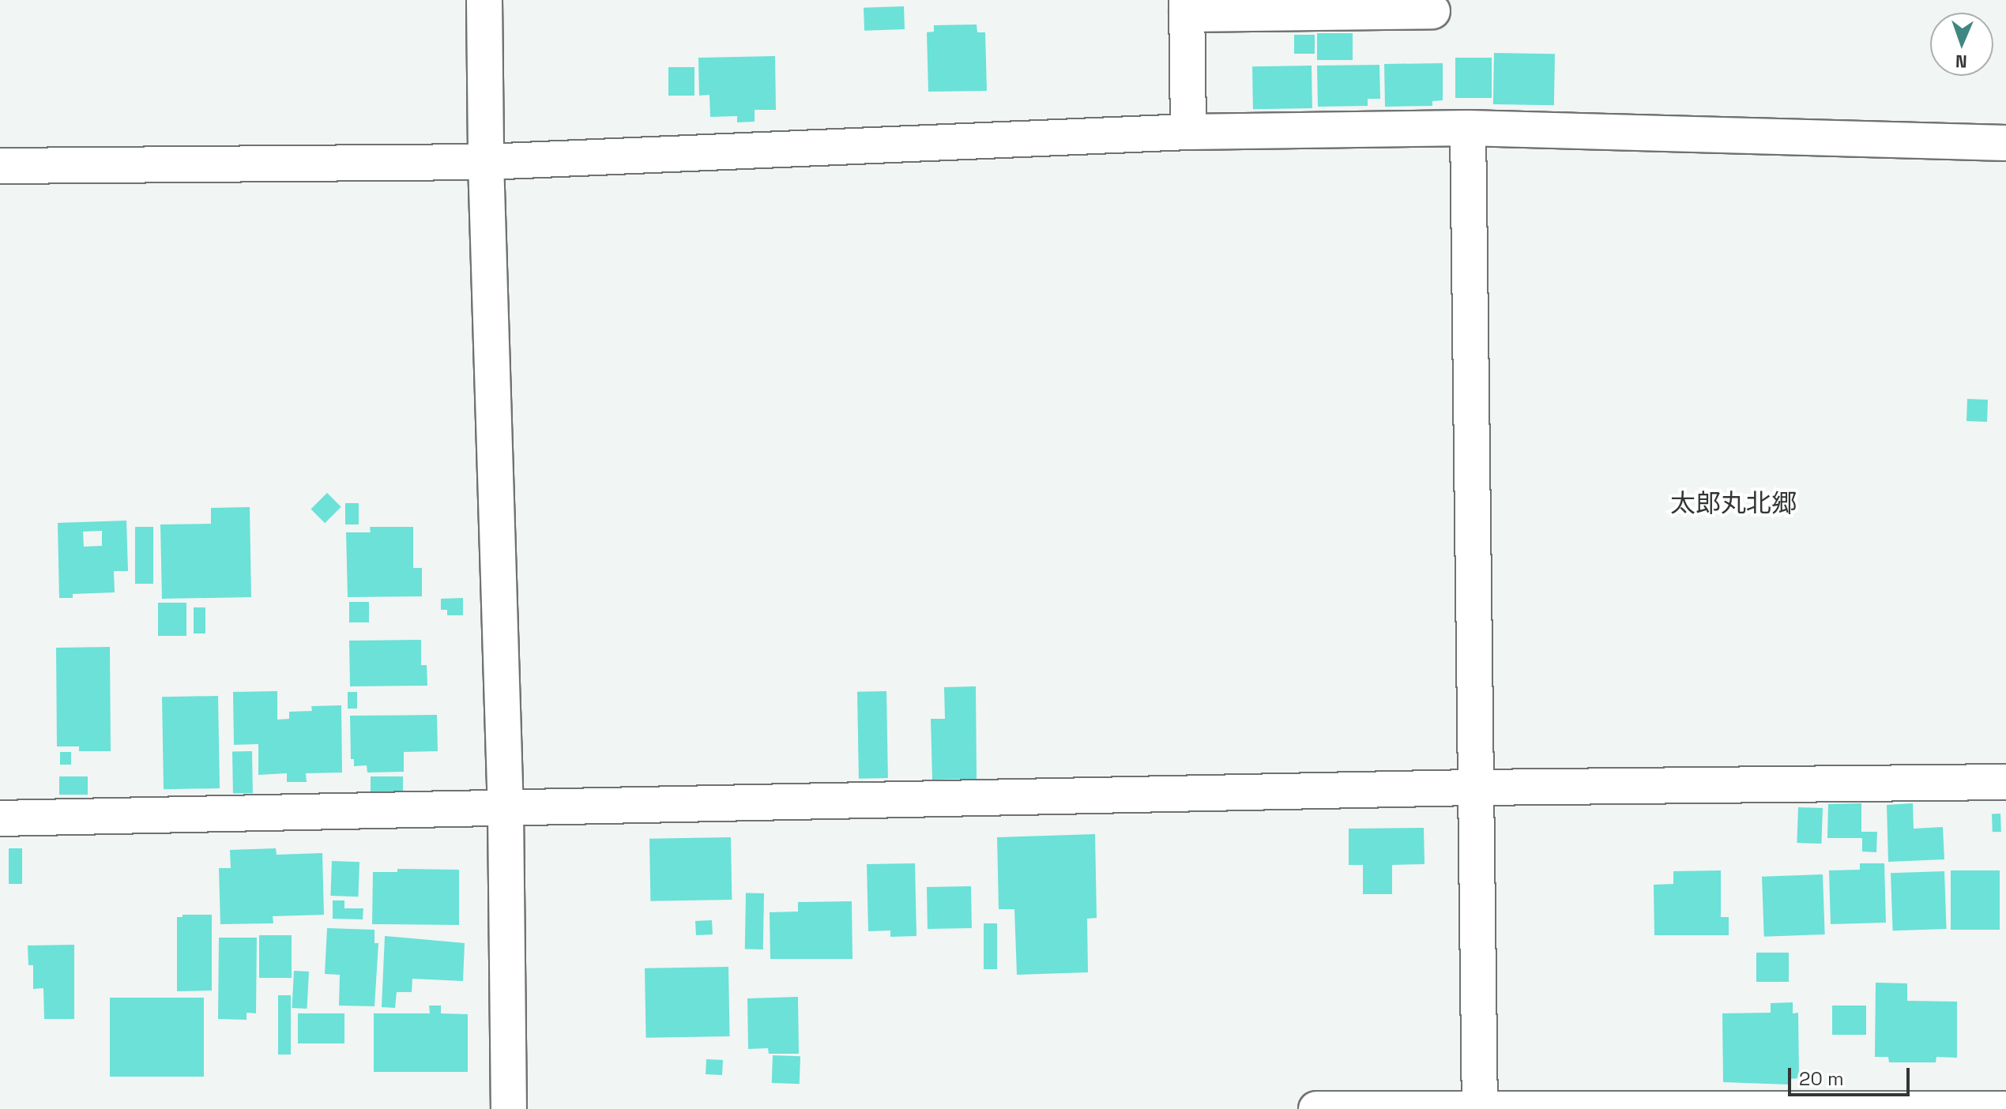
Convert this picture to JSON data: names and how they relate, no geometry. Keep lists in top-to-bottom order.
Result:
{
  "districts": ["太郎丸北郷"],
  "scale_bar": "20 m",
  "north": "bottom"
}
